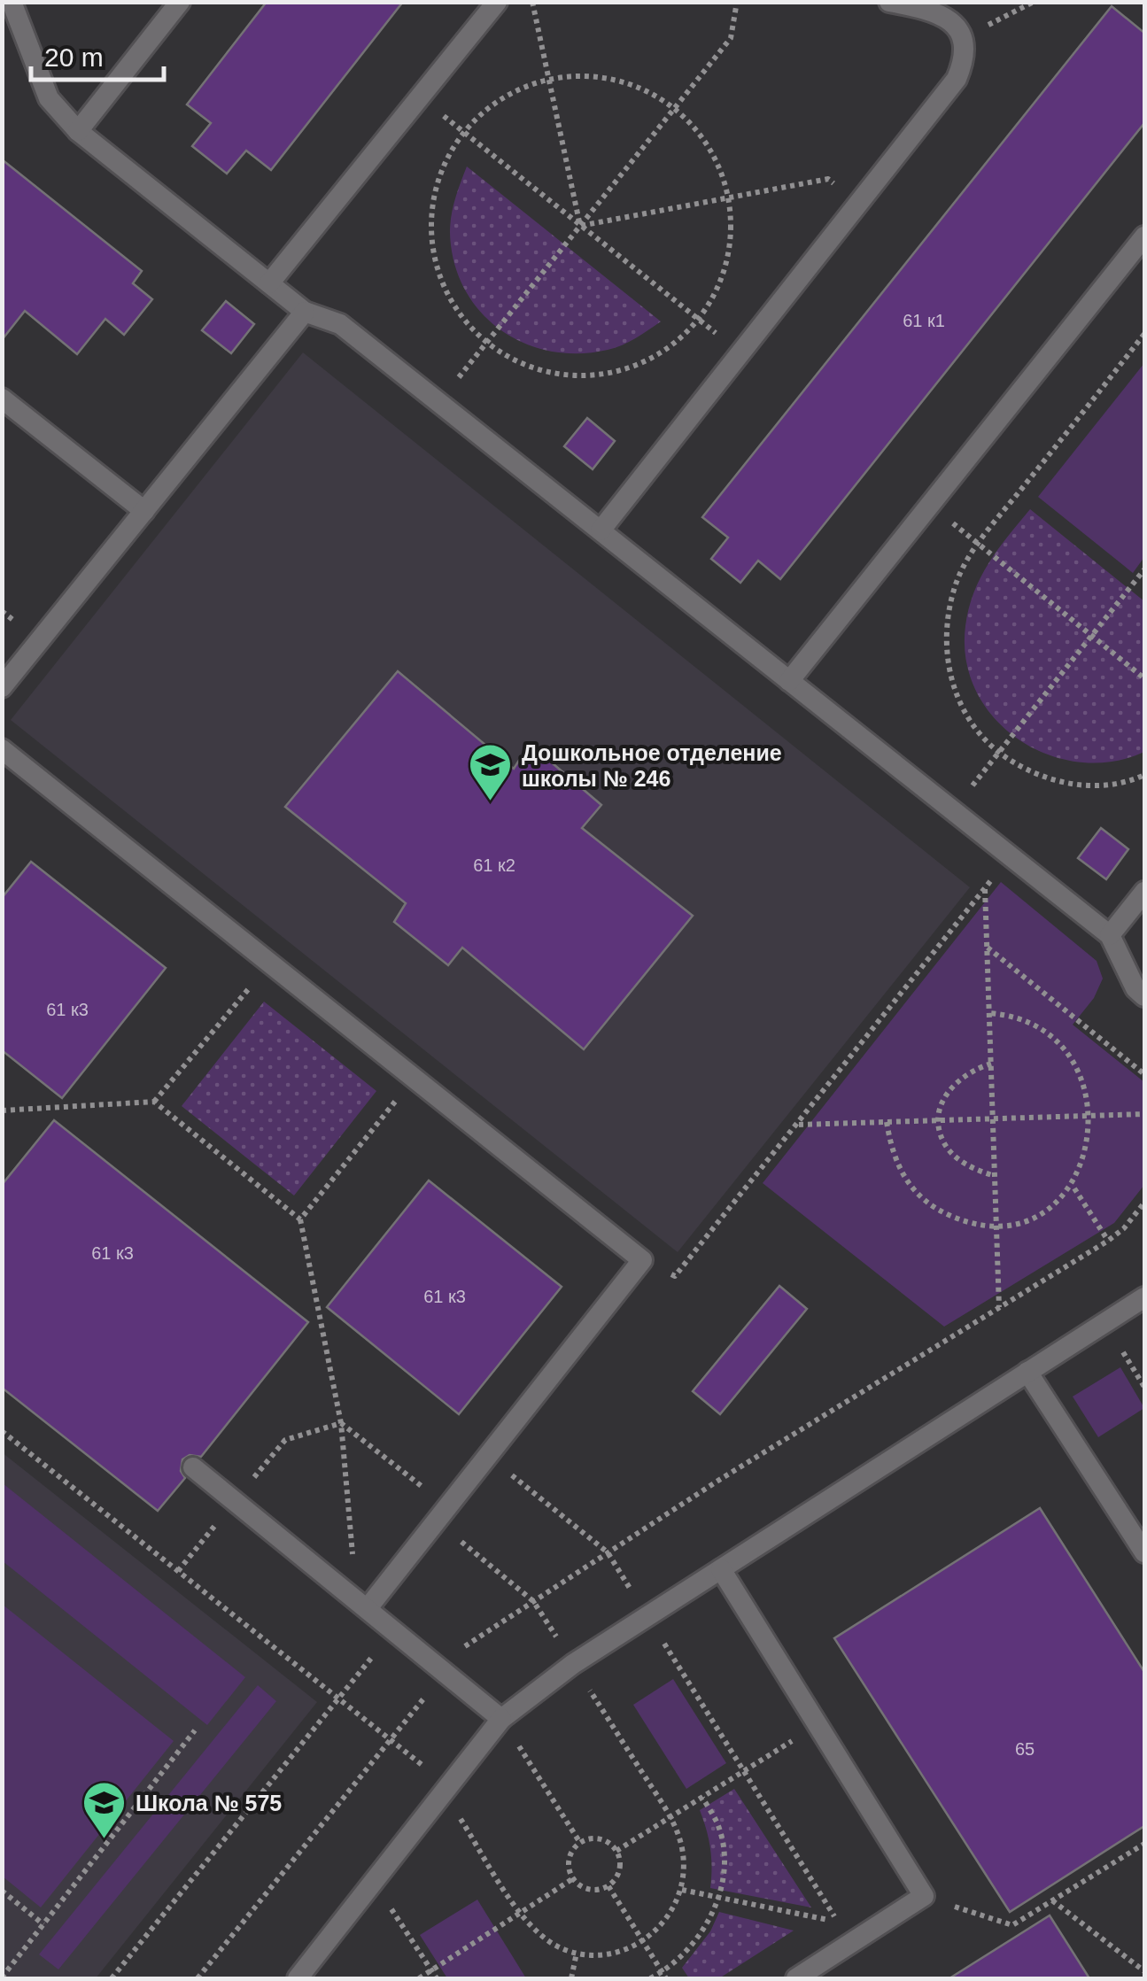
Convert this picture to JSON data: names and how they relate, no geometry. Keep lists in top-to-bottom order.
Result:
{
  "places": {
    "school or university": ["Дошкольное отделение школы № 246", "Школа № 575"]
  },
  "house_numbers": [
    "61 к1",
    "61 к2",
    "61 к3",
    "61 к3",
    "61 к3",
    "65"
  ],
  "scale_bar": "20 m"
}
